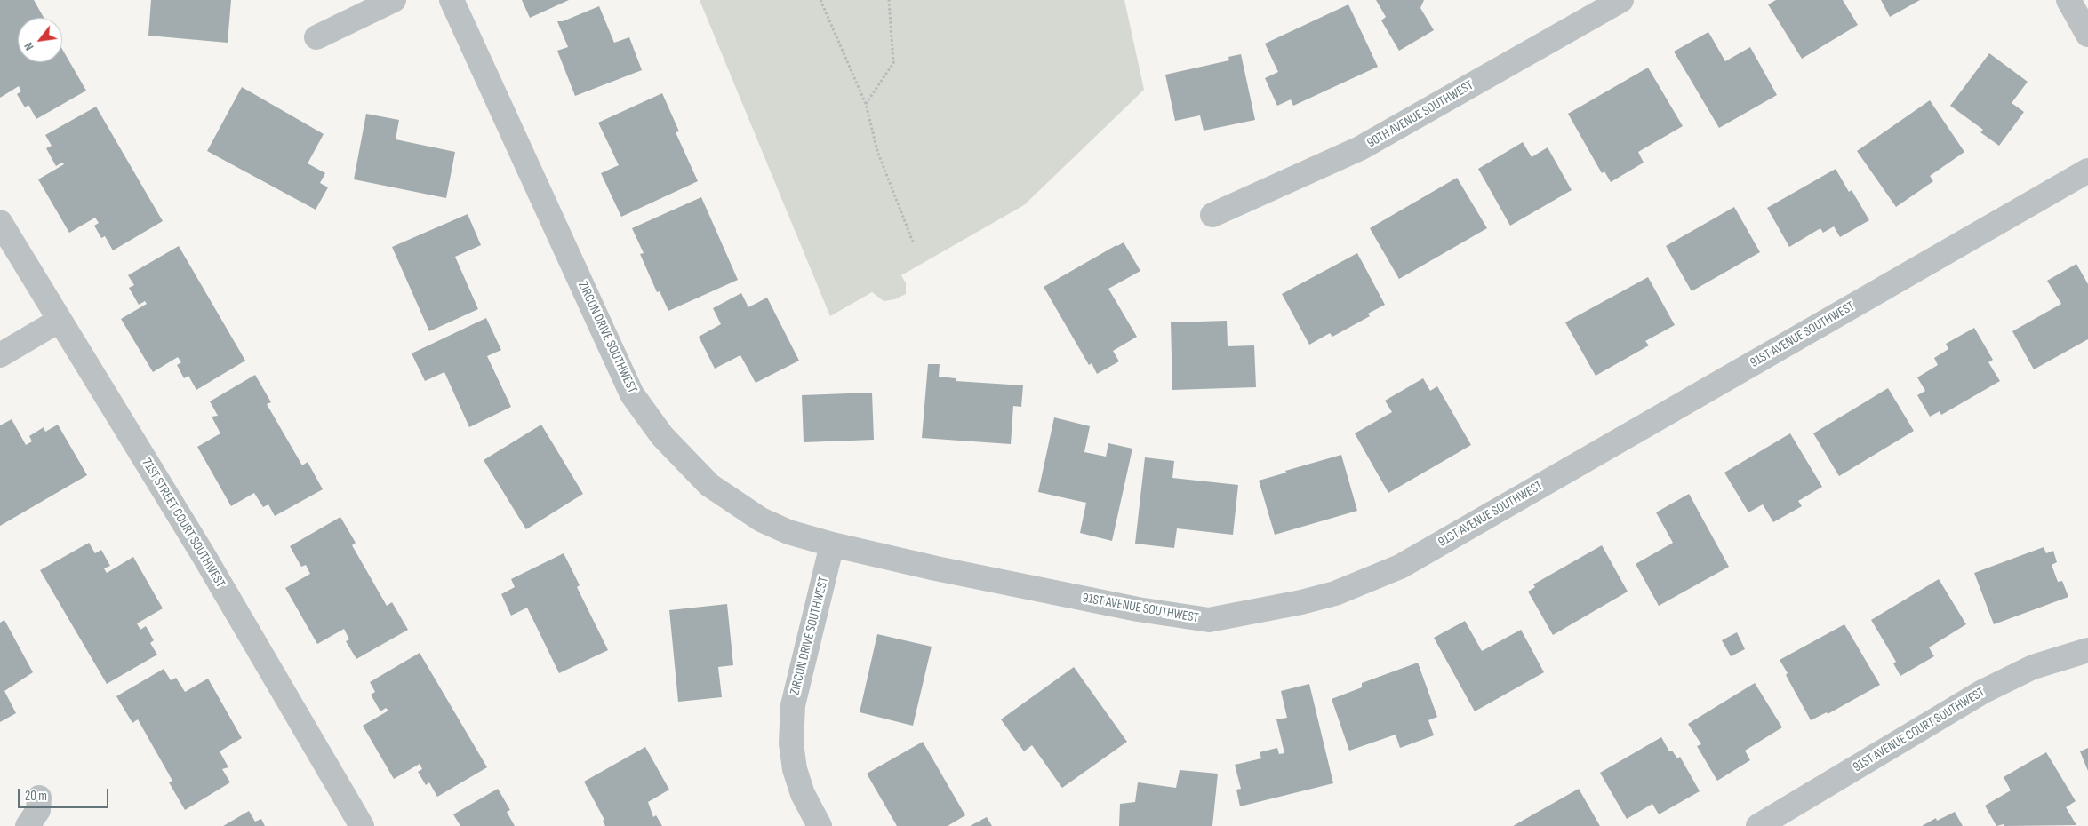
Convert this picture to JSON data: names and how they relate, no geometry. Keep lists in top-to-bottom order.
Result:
{
  "streets": {
    "street": [
      "90TH AVENUE SOUTHWEST",
      "91ST AVENUE SOUTHWEST",
      "ZIRCON DRIVE SOUTHWEST",
      "71ST STREET COURT SOUTHWEST",
      "91ST AVENUE COURT SOUTHWEST"
    ]
  },
  "crossings": [
    ["91ST AVENUE SOUTHWEST", "ZIRCON DRIVE SOUTHWEST"]
  ],
  "scale_bar": "20 m",
  "north": "bottom left"
}
